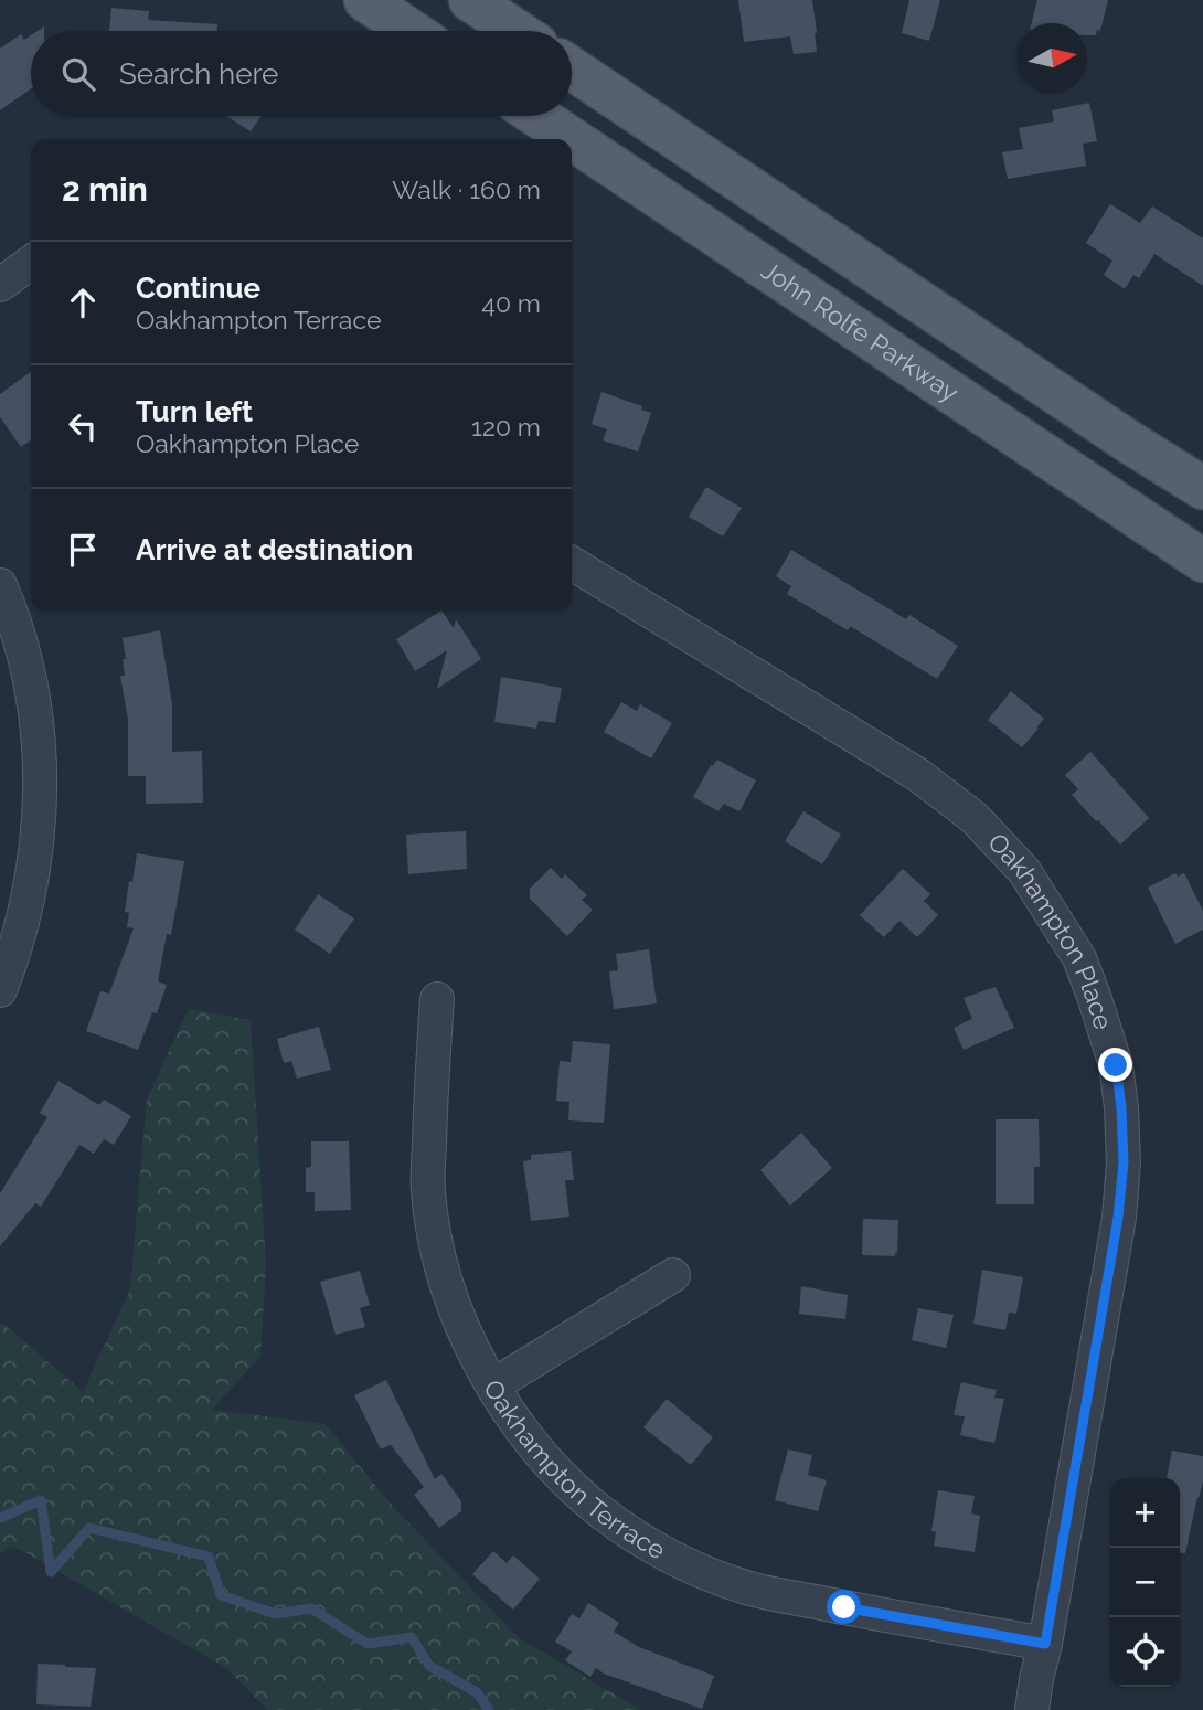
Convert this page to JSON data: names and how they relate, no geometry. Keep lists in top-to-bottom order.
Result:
{
  "streets": {
    "main road": ["John Rolfe Parkway"],
    "street": ["Oakhampton Place", "Oakhampton Terrace"]
  },
  "crossings": [
    ["Oakhampton Place", "Oakhampton Terrace"]
  ],
  "north": "right",
  "page": {
    "search": "Search here",
    "heading": ["2 min", "Walk · 160 m"],
    "list": [
      ["Continue", "Oakhampton Terrace", "40 m"],
      ["Turn left", "Oakhampton Place", "120 m"],
      "Arrive at destination"
    ],
    "map_buttons": ["+", "−"]
  }
}
